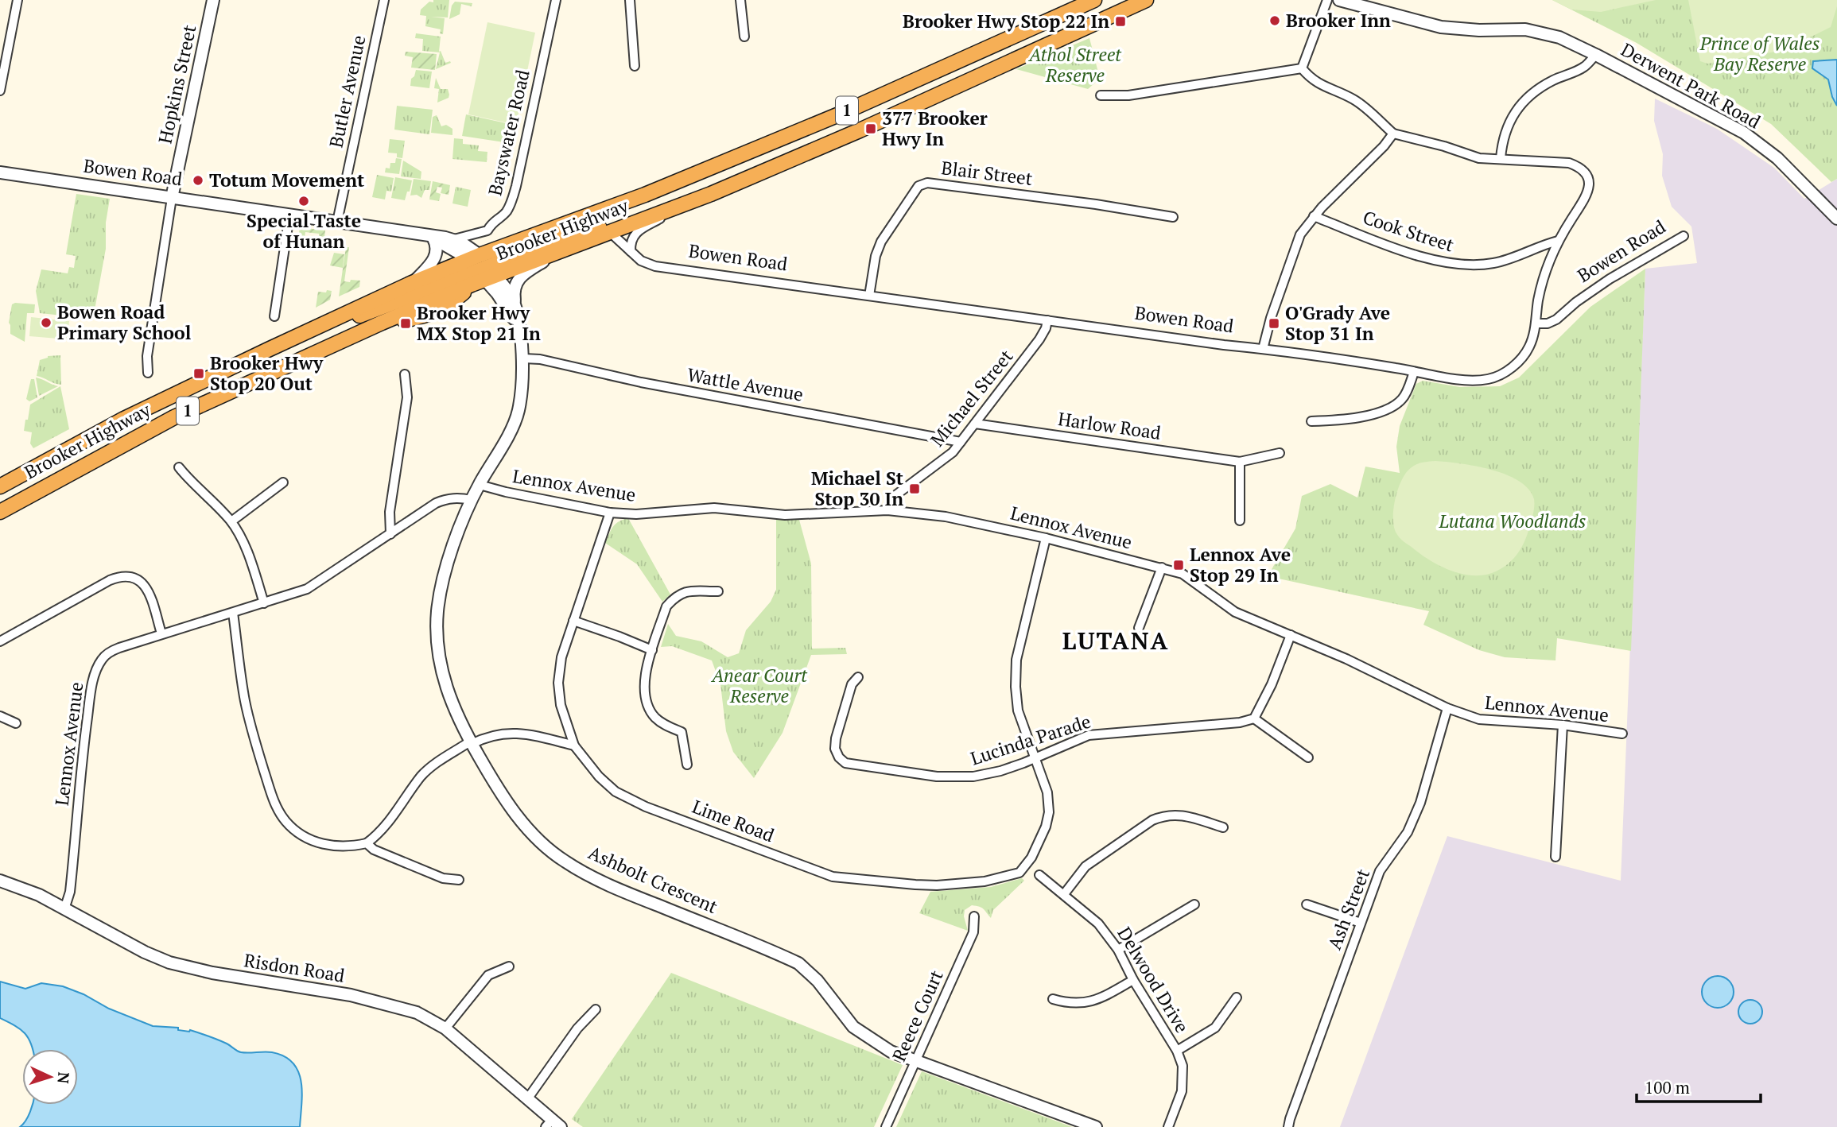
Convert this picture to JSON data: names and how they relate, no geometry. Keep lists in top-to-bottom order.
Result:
{
  "streets": {
    "highway": ["1", "Brooker Highway"],
    "street": [
      "Hopkins Street",
      "Derwent Park Road",
      "Butler Avenue",
      "Bayswater Road",
      "Bowen Road",
      "Blair Street",
      "Cook Street",
      "Wattle Avenue",
      "Michael Street",
      "Harlow Road",
      "Lennox Avenue",
      "Lucinda Parade",
      "Lime Road",
      "Ashbolt Crescent",
      "Ash Street",
      "Risdon Road",
      "Delwood Drive",
      "Reece Court"
    ]
  },
  "crossings": [
    ["Hopkins Street", "Bowen Road"],
    ["Butler Avenue", "Bowen Road"],
    ["Bayswater Road", "Bowen Road"],
    ["Bowen Road", "Blair Street"],
    ["Bowen Road", "Brooker Highway"],
    ["Bowen Road", "Michael Street"],
    ["Bowen Road", "Ashbolt Crescent"],
    ["Brooker Highway", "Ashbolt Crescent"],
    ["Wattle Avenue", "Michael Street"],
    ["Wattle Avenue", "Ashbolt Crescent"],
    ["Michael Street", "Harlow Road"],
    ["Michael Street", "Lennox Avenue"],
    ["Lennox Avenue", "Lime Road"],
    ["Lennox Avenue", "Ashbolt Crescent"],
    ["Lennox Avenue", "Ash Street"],
    ["Lennox Avenue", "Risdon Road"],
    ["Lucinda Parade", "Lime Road"],
    ["Ashbolt Crescent", "Reece Court"]
  ],
  "districts": ["LUTANA"],
  "parks": [
    "Prince of Wales Bay Reserve",
    "Athol Street Reserve",
    "Lutana Woodlands",
    "Anear Court Reserve"
  ],
  "places": {
    "other": [
      "Brooker Inn",
      "Totum Movement",
      "Special Taste of Hunan",
      "Bowen Road Primary School"
    ],
    "transit": [
      "Brooker Hwy Stop 22 In",
      "377 Brooker Hwy In",
      "Brooker Hwy MX Stop 21 In",
      "O'Grady Ave Stop 31 In",
      "Brooker Hwy Stop 20 Out",
      "Michael St Stop 30 In",
      "Lennox Ave Stop 29 In"
    ]
  },
  "scale_bar": "100 m",
  "north": "right"
}
